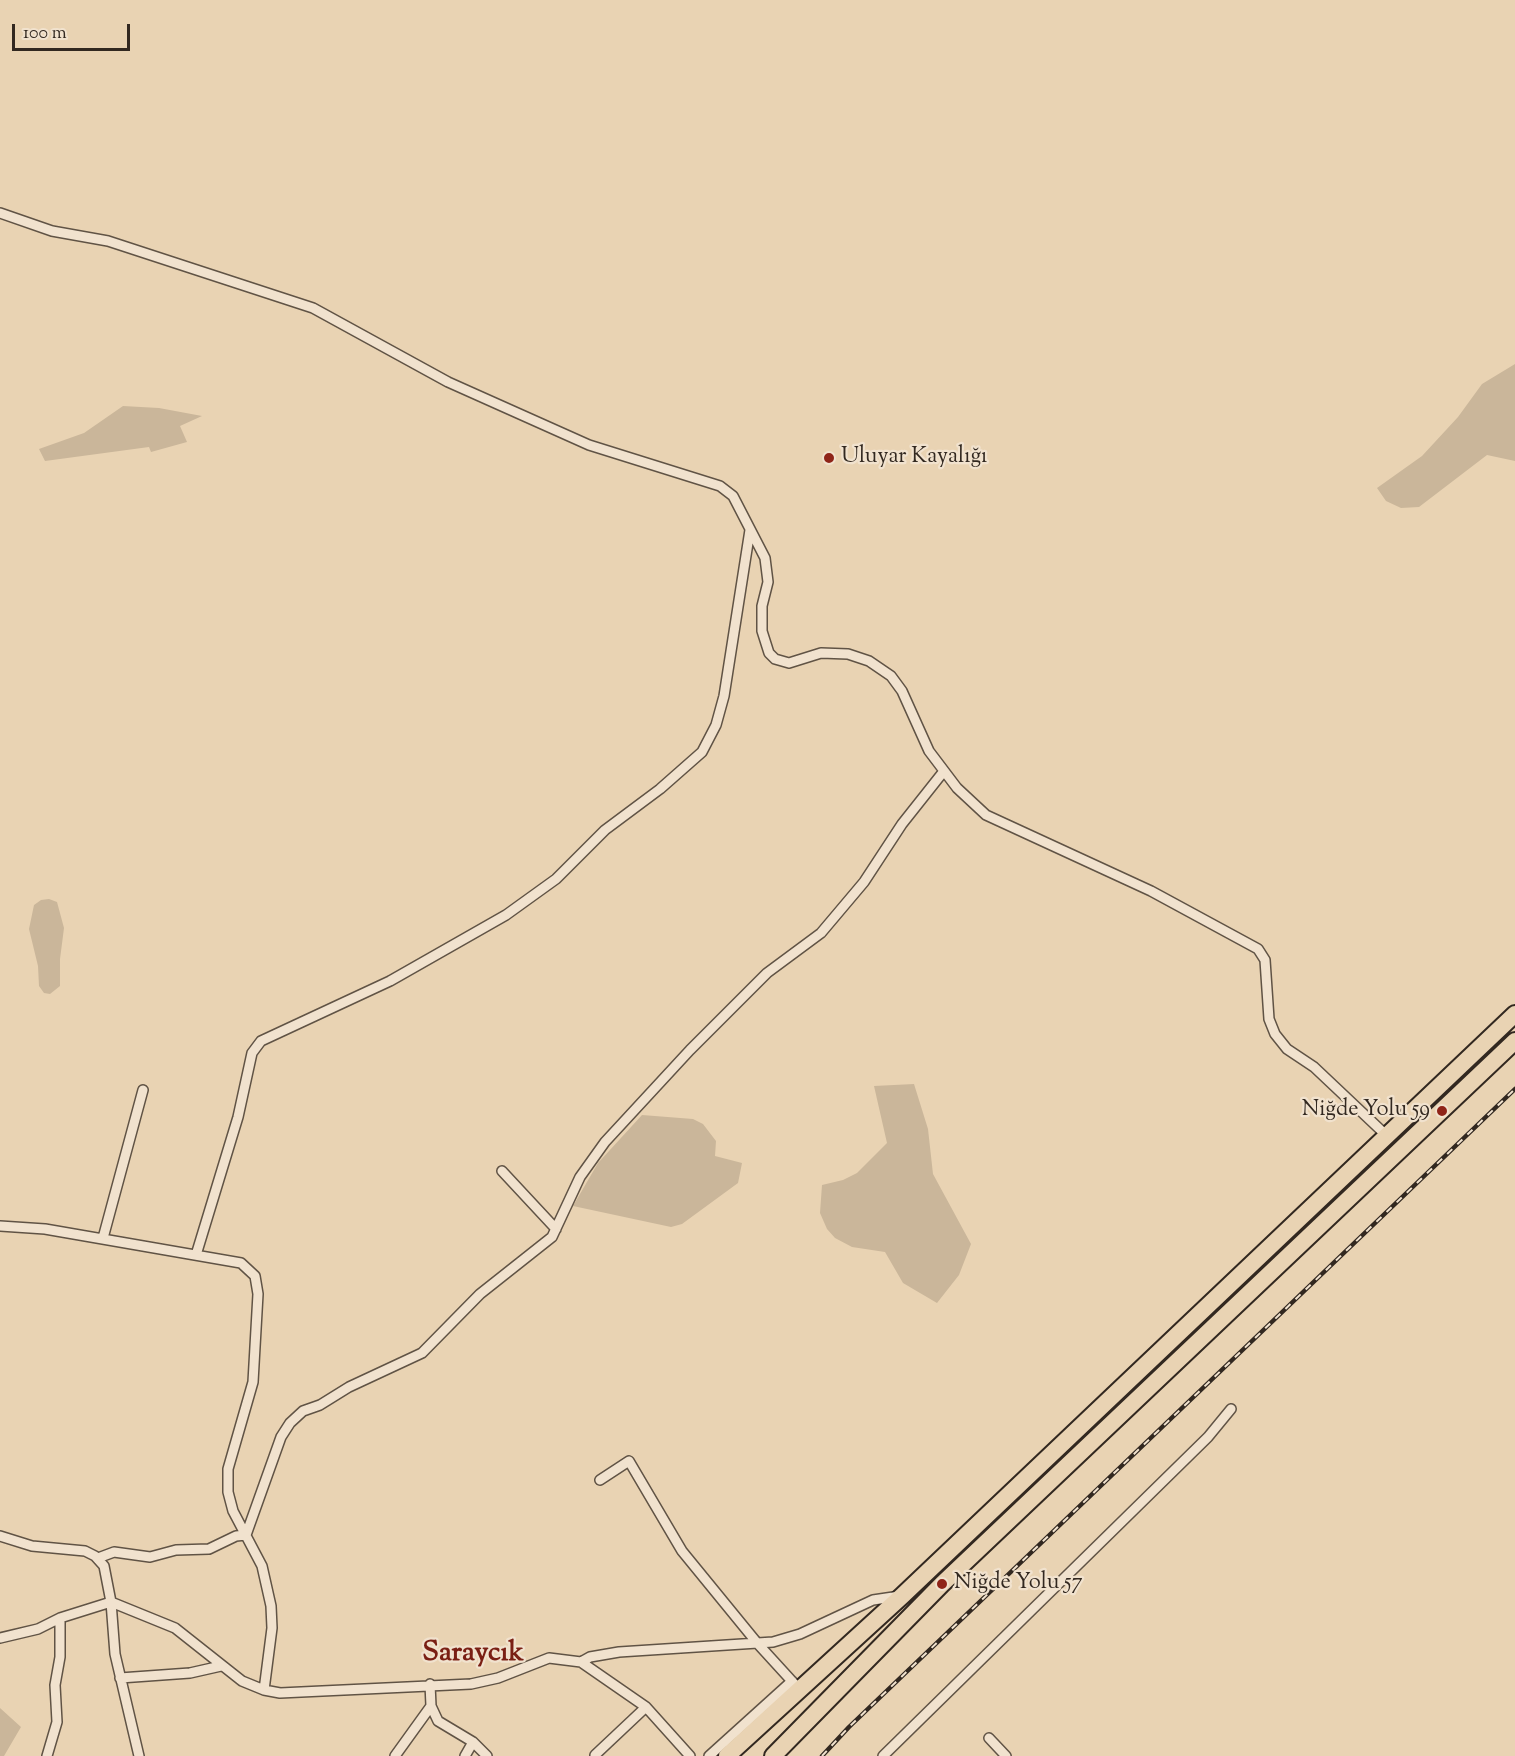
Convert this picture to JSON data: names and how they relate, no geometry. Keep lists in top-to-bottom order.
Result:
{
  "districts": ["Saraycık"],
  "places": ["Uluyar Kayalığı", "Niğde Yolu 59", "Niğde Yolu 57"],
  "scale_bar": "100 m"
}
